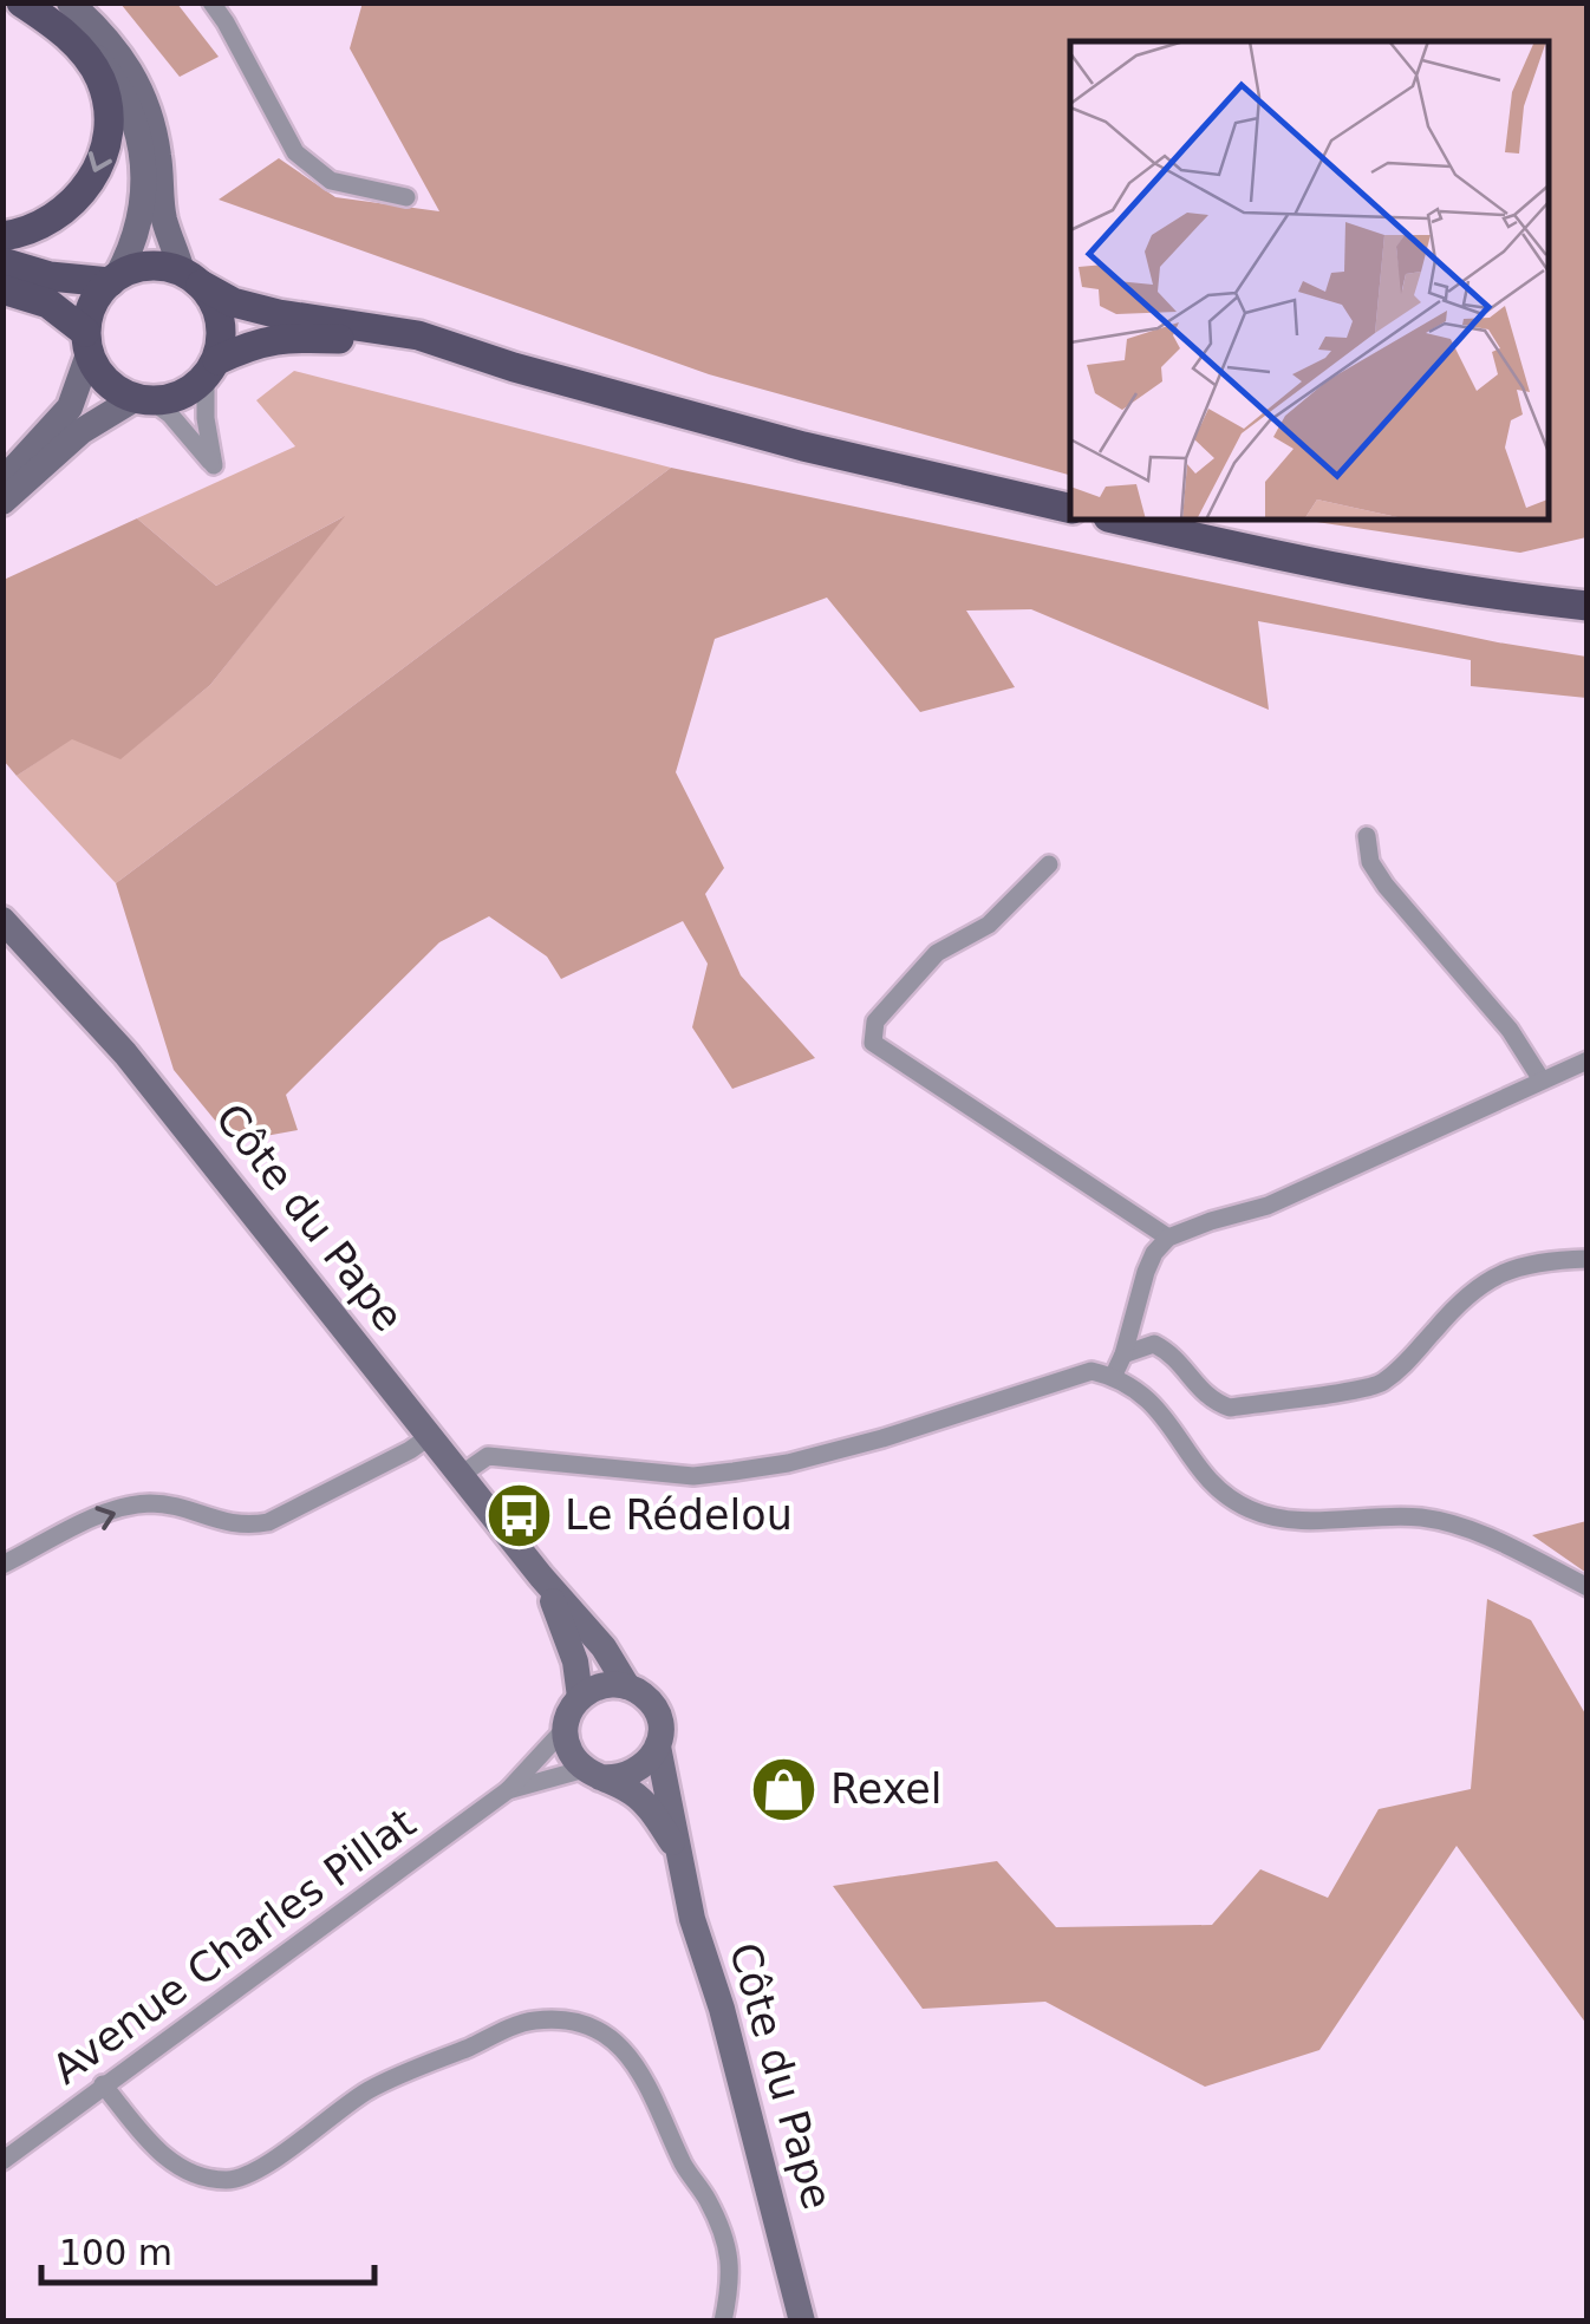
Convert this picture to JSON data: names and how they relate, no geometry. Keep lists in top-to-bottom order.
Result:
{
  "streets": {
    "main road": ["Côte du Pape"],
    "street": ["Avenue Charles Pillat"]
  },
  "crossings": [
    ["Côte du Pape", "Avenue Charles Pillat"]
  ],
  "places": {
    "bus stop": ["Le Rédelou"],
    "shop": ["Rexel"]
  },
  "scale_bar": "100 m"
}
